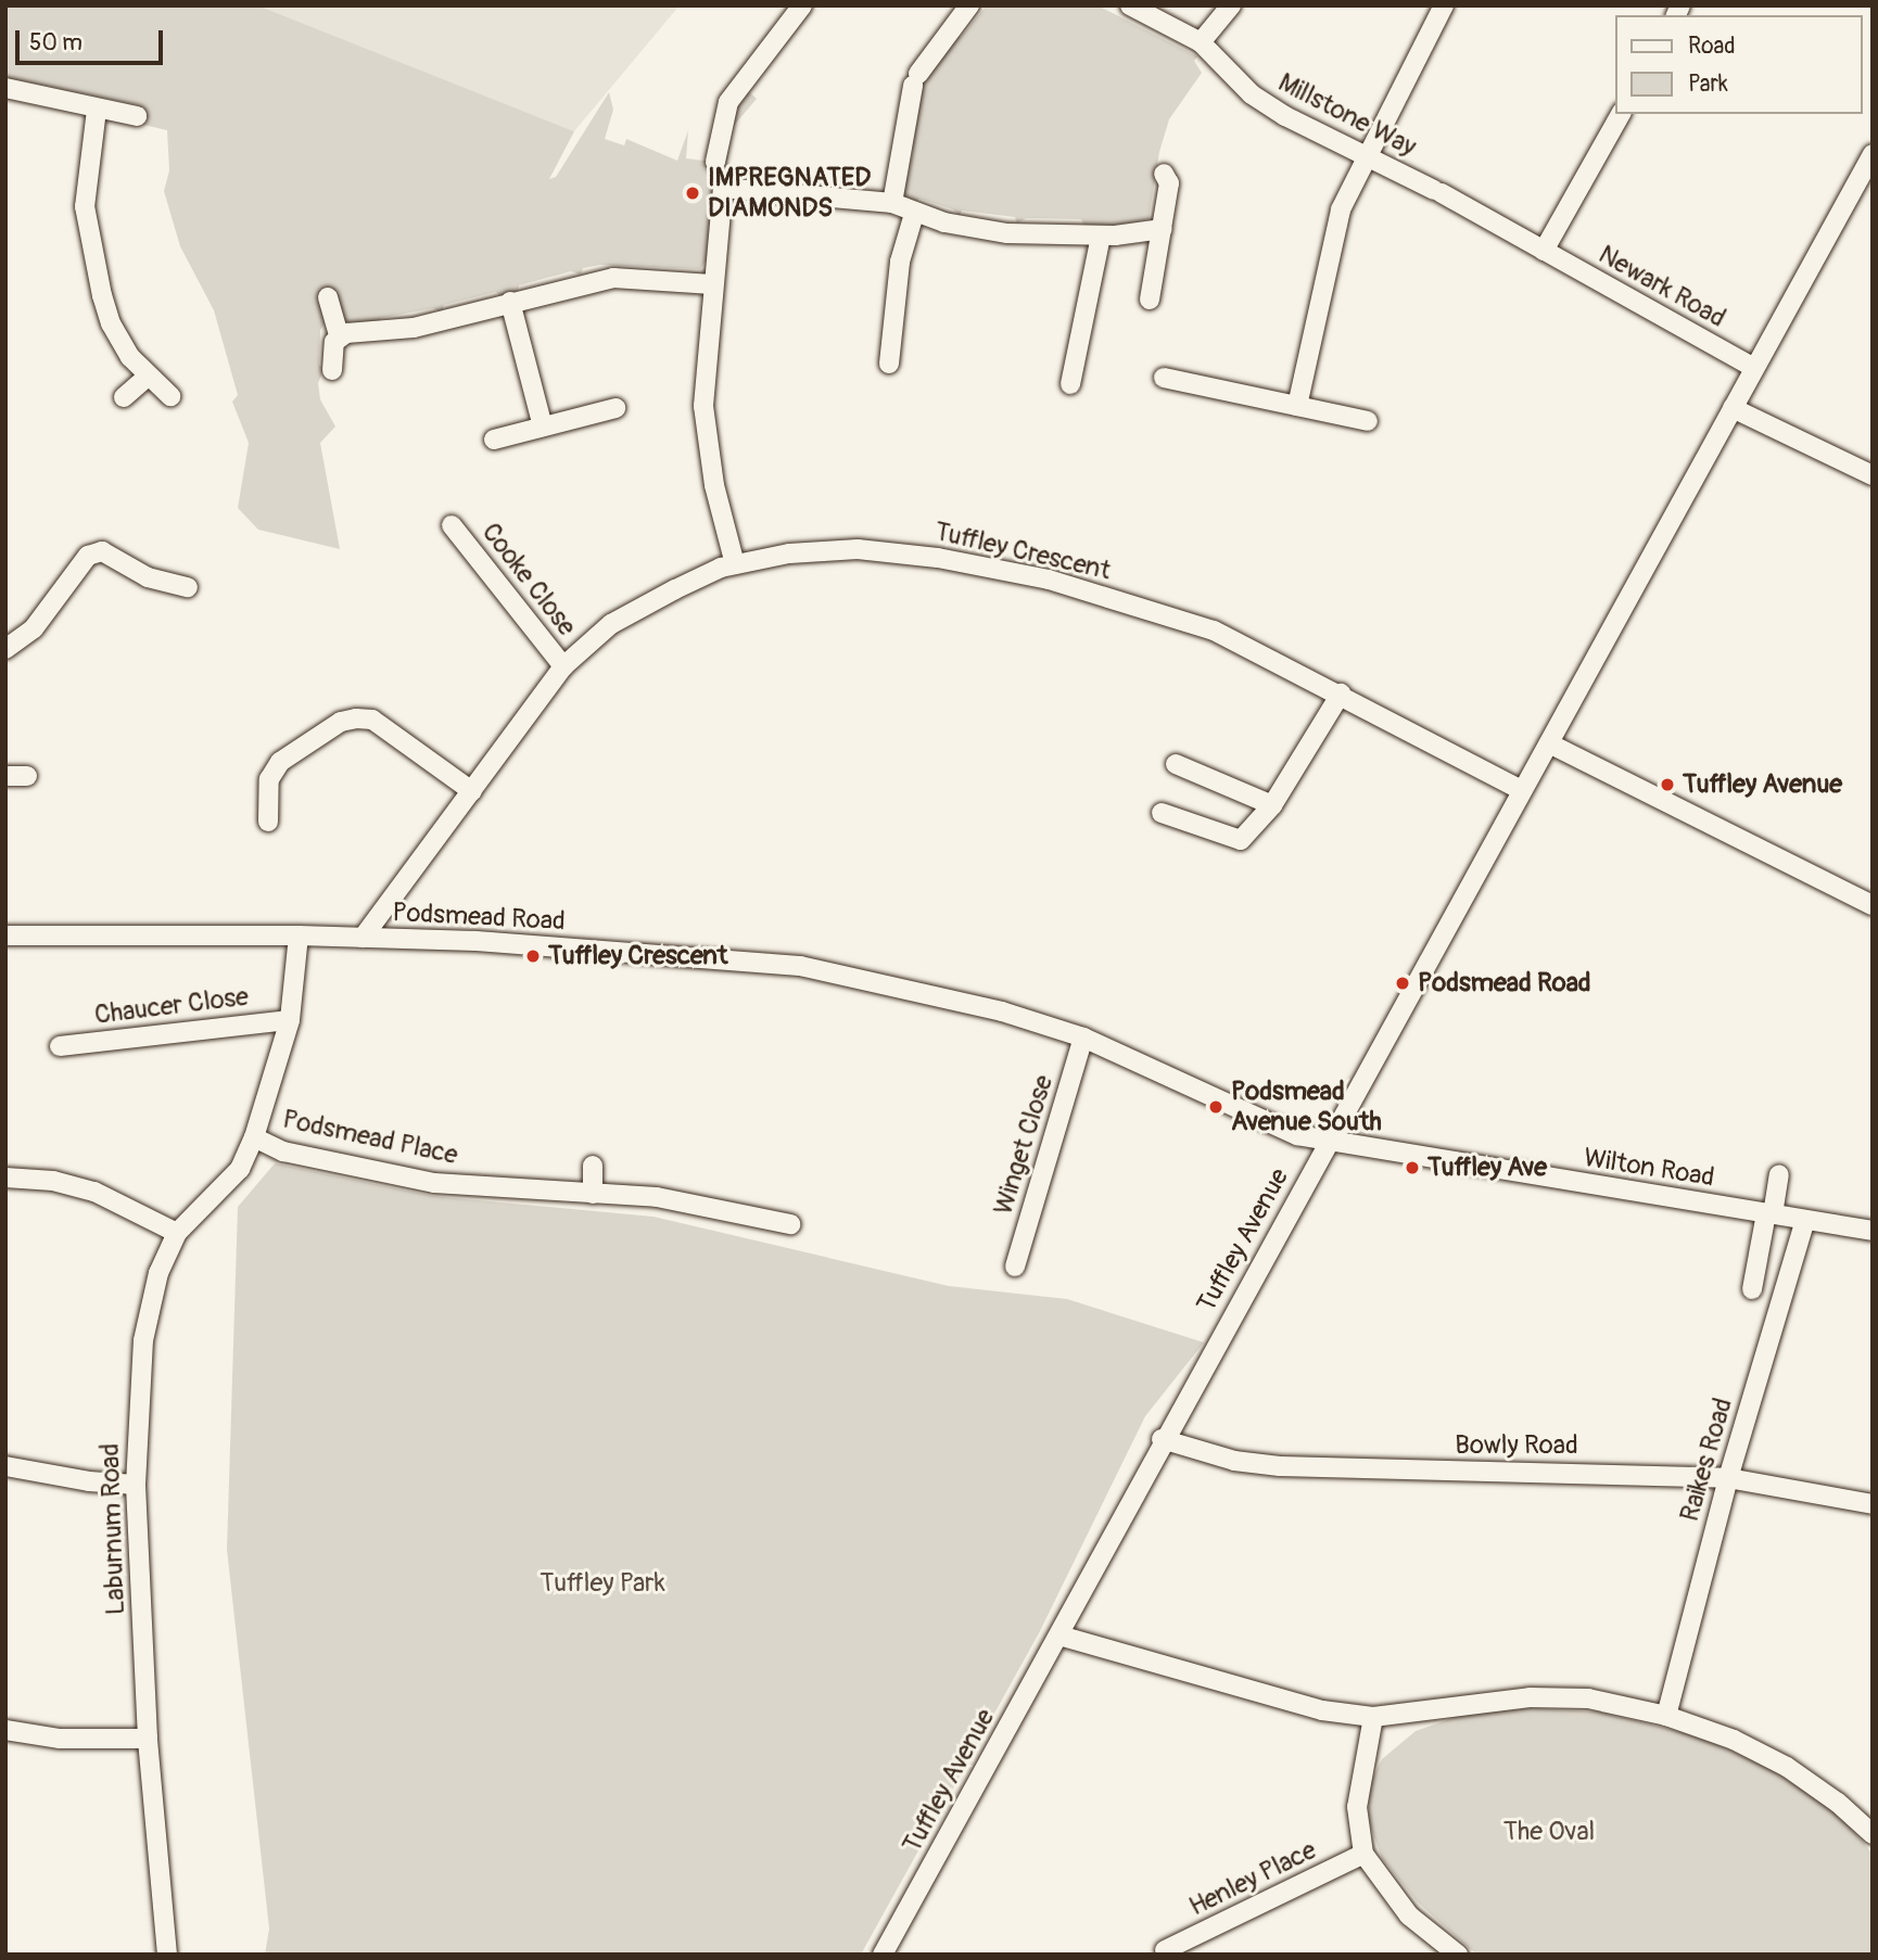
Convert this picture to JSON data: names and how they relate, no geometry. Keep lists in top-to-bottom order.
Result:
{
  "streets": {
    "street": [
      "Millstone Way",
      "Newark Road",
      "Tuffley Crescent",
      "Cooke Close",
      "Podsmead Road",
      "Chaucer Close",
      "Podsmead Place",
      "Winget Close",
      "Wilton Road",
      "Tuffley Avenue",
      "Bowly Road",
      "Raikes Road",
      "Laburnum Road",
      "Henley Place"
    ]
  },
  "crossings": [
    ["Millstone Way", "Newark Road"],
    ["Newark Road", "Tuffley Avenue"],
    ["Tuffley Crescent", "Cooke Close"],
    ["Tuffley Crescent", "Podsmead Road"],
    ["Tuffley Crescent", "Tuffley Avenue"],
    ["Podsmead Road", "Podsmead Place"],
    ["Podsmead Road", "Winget Close"],
    ["Podsmead Road", "Wilton Road"],
    ["Podsmead Road", "Tuffley Avenue"],
    ["Chaucer Close", "Podsmead Place"],
    ["Podsmead Place", "Laburnum Road"],
    ["Wilton Road", "Tuffley Avenue"],
    ["Wilton Road", "Raikes Road"],
    ["Tuffley Avenue", "Bowly Road"],
    ["Bowly Road", "Raikes Road"]
  ],
  "parks": ["Tuffley Park", "The Oval"],
  "places": [
    "IMPREGNATED DIAMONDS",
    "Tuffley Avenue",
    "Tuffley Crescent",
    "Podsmead Road",
    "Podsmead Avenue South",
    "Tuffley Ave"
  ],
  "legend": ["Road", "Park"],
  "scale_bar": "50 m"
}
